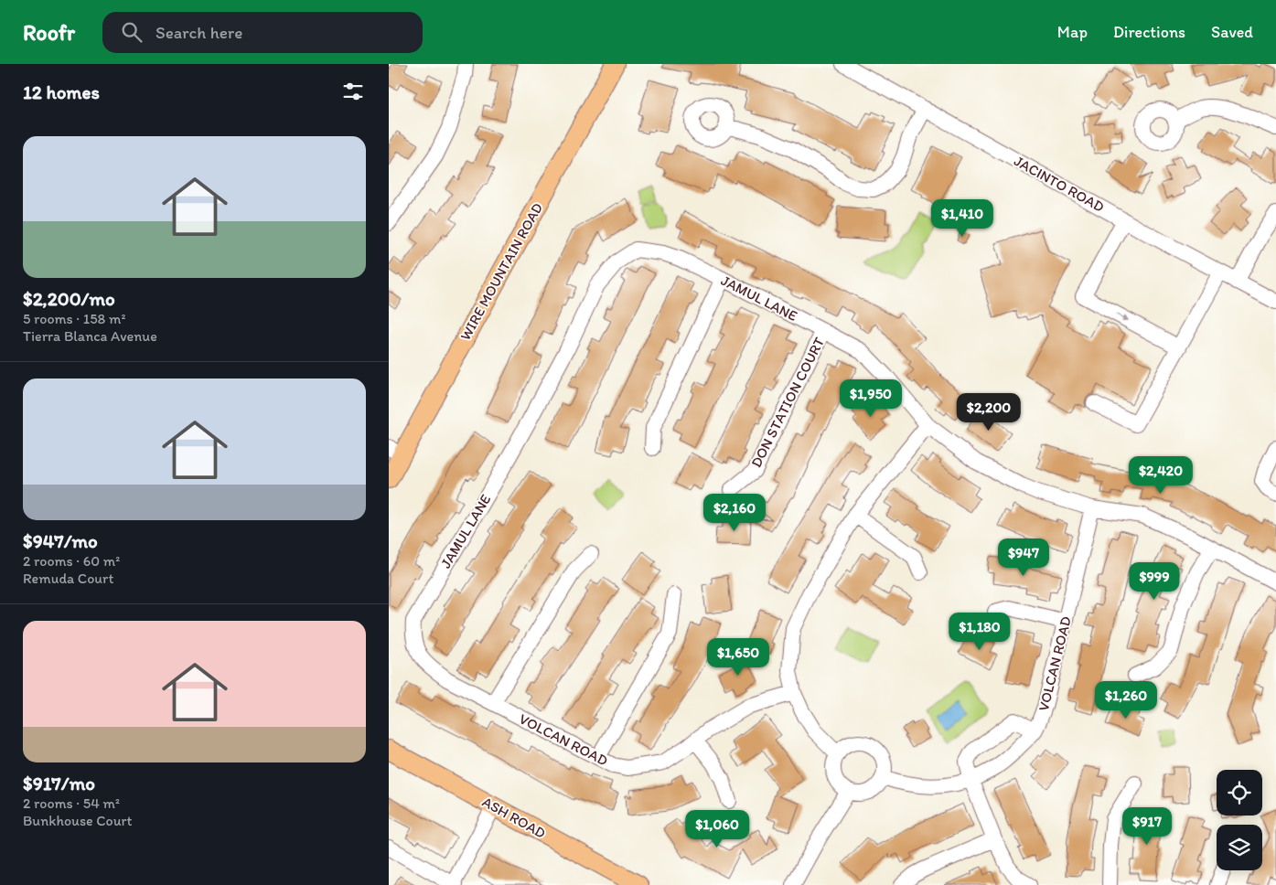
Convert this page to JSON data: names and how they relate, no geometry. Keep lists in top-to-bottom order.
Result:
{
  "streets": {
    "main road": ["WIRE MOUNTAIN ROAD", "ASH ROAD"],
    "street": [
      "JACINTO ROAD",
      "JAMUL LANE",
      "DON STATION COURT",
      "VOLCAN ROAD"
    ]
  },
  "crossings": [
    ["JAMUL LANE", "DON STATION COURT"],
    ["JAMUL LANE", "VOLCAN ROAD"]
  ],
  "page": {
    "header": "Roofr",
    "search": "Search here",
    "nav": ["Map", "Directions", "Saved"],
    "heading": "12 homes",
    "list": [
      {
        "name": "$2,200/mo",
        "note": "5 rooms · 158 m² · Tierra Blanca Avenue"
      },
      {
        "name": "$947/mo",
        "note": "2 rooms · 60 m² · Remuda Court"
      },
      {
        "name": "$917/mo",
        "note": "2 rooms · 54 m² · Bunkhouse Court"
      }
    ],
    "price": [
      "$1,410",
      "$1,950",
      "$2,200",
      "$2,420",
      "$2,160",
      "$947",
      "$999",
      "$1,180",
      "$1,650",
      "$1,260",
      "$917",
      "$1,060"
    ]
  }
}
